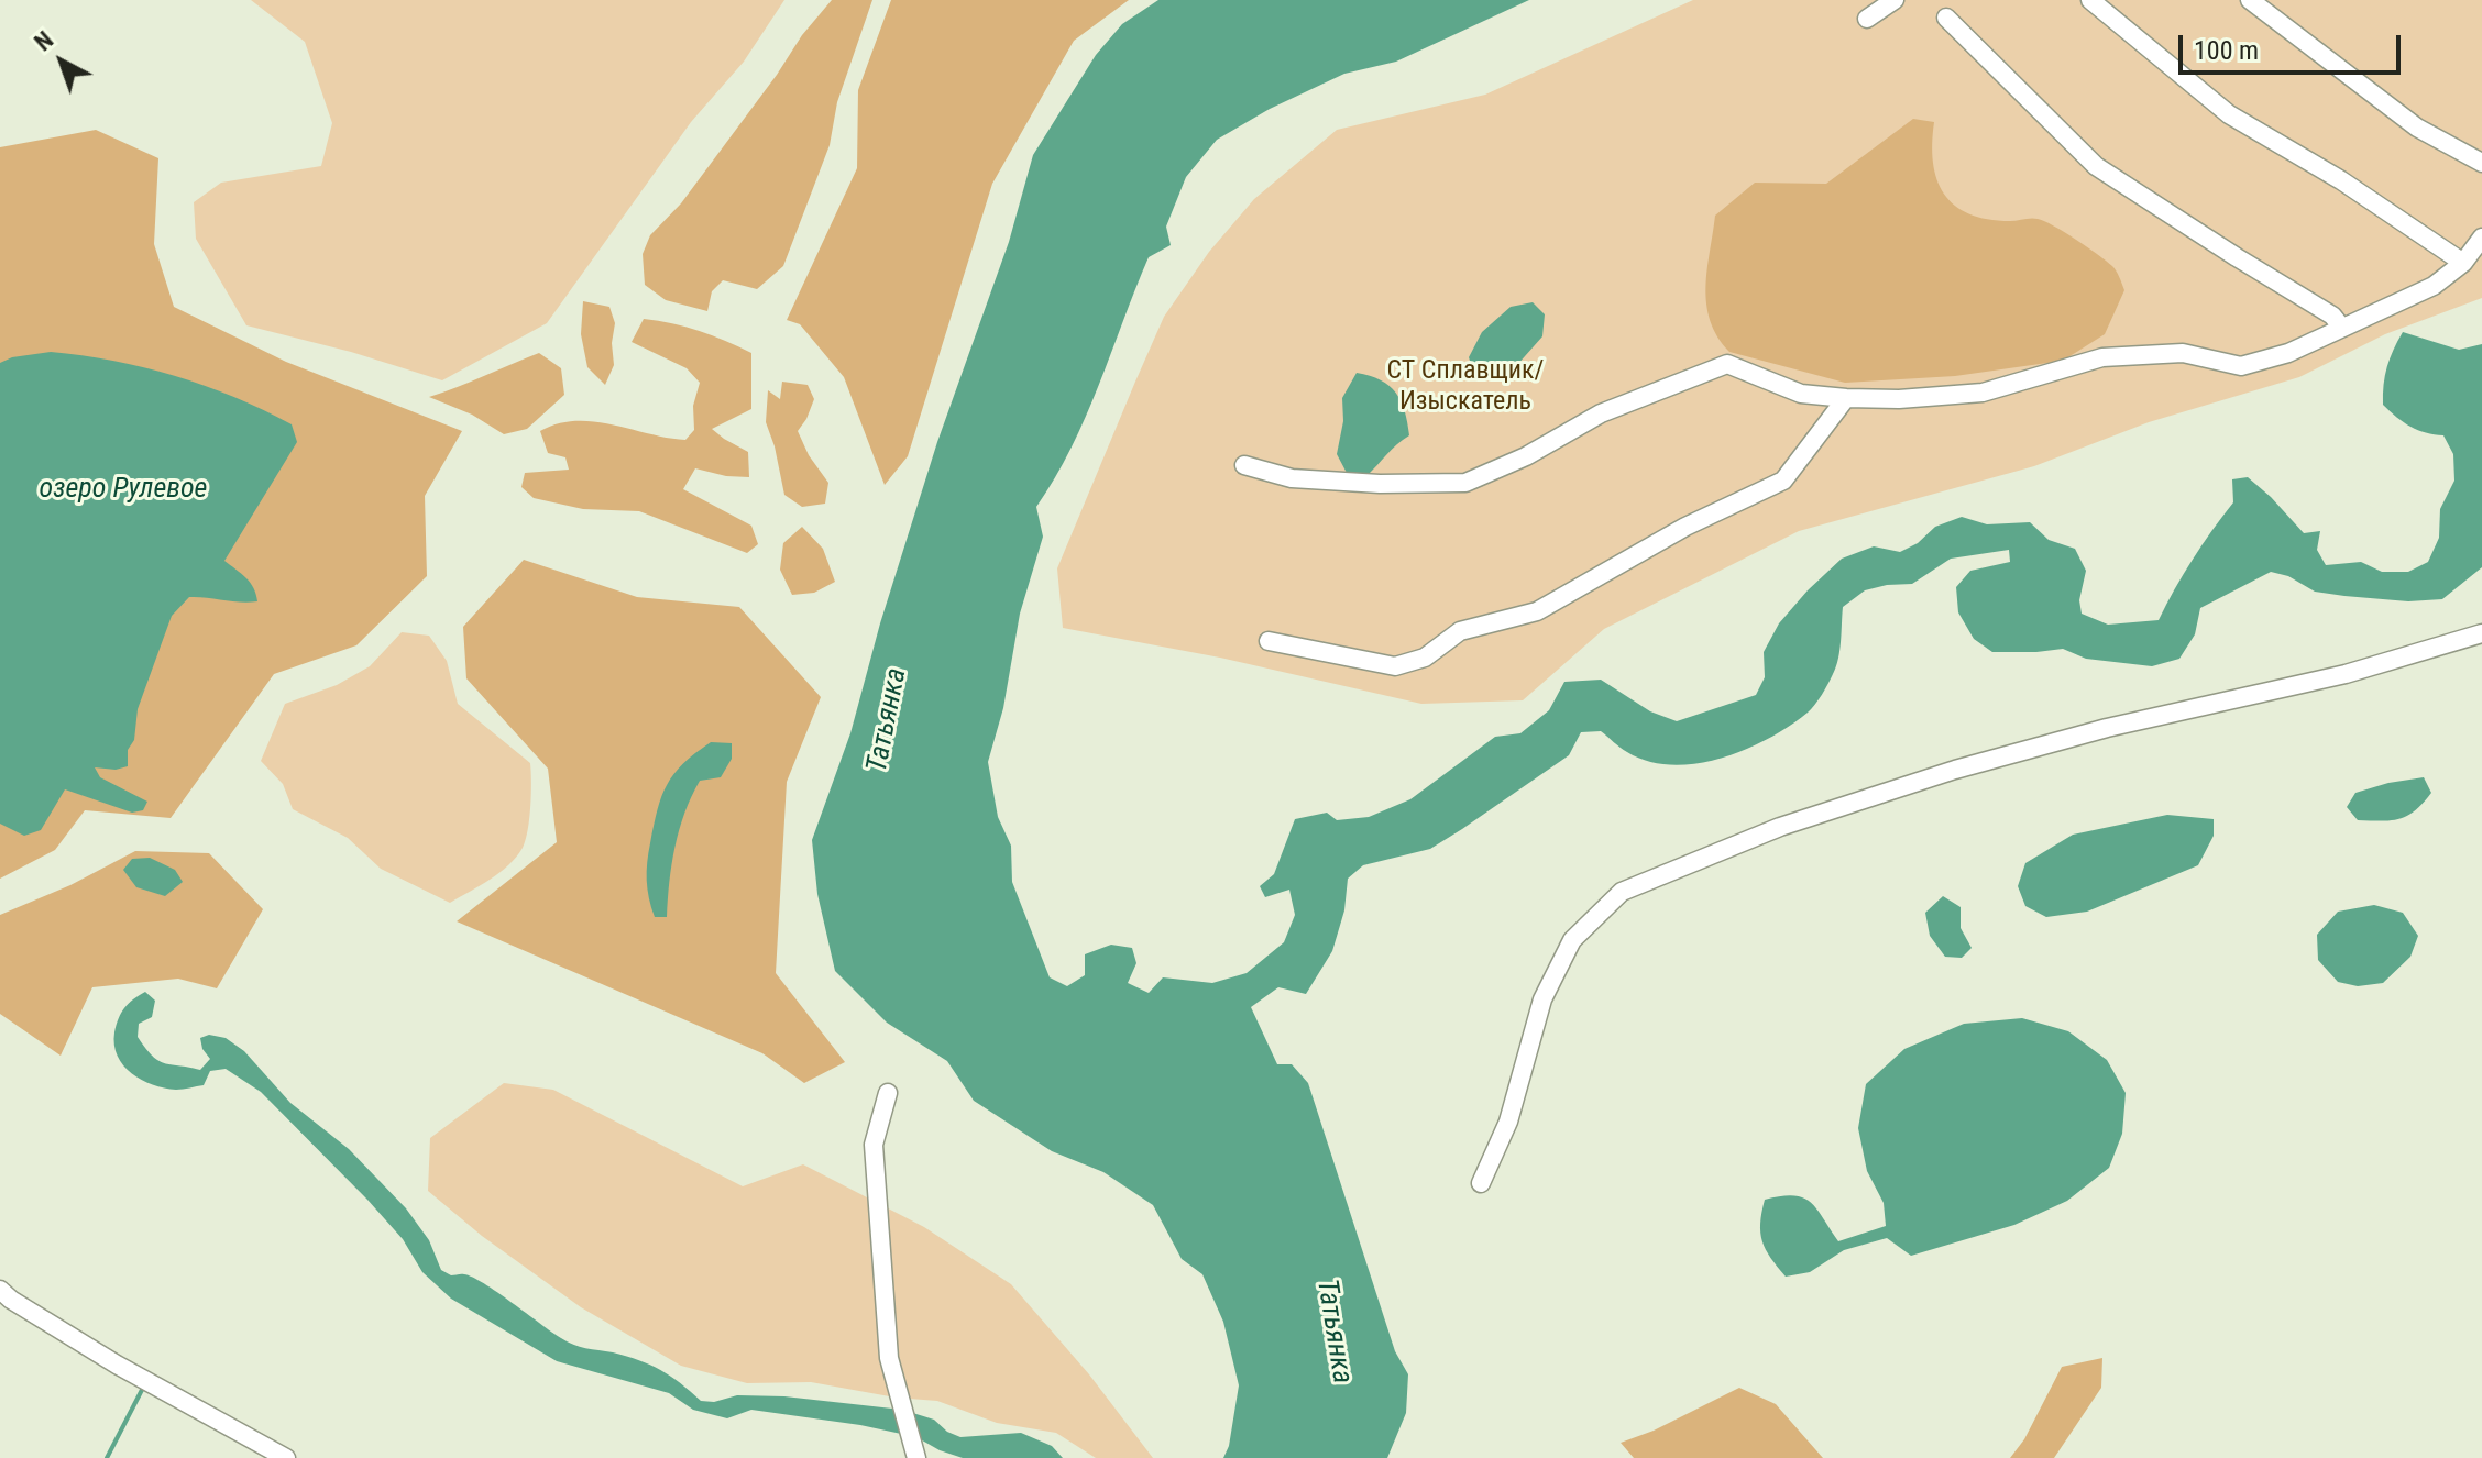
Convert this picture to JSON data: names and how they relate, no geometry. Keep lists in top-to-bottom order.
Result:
{
  "water": ["озеро Рулевое", "Татьянка"],
  "parks": ["СТ Сплавщик/ Изыскатель"],
  "scale_bar": "100 m",
  "north": "top left"
}
